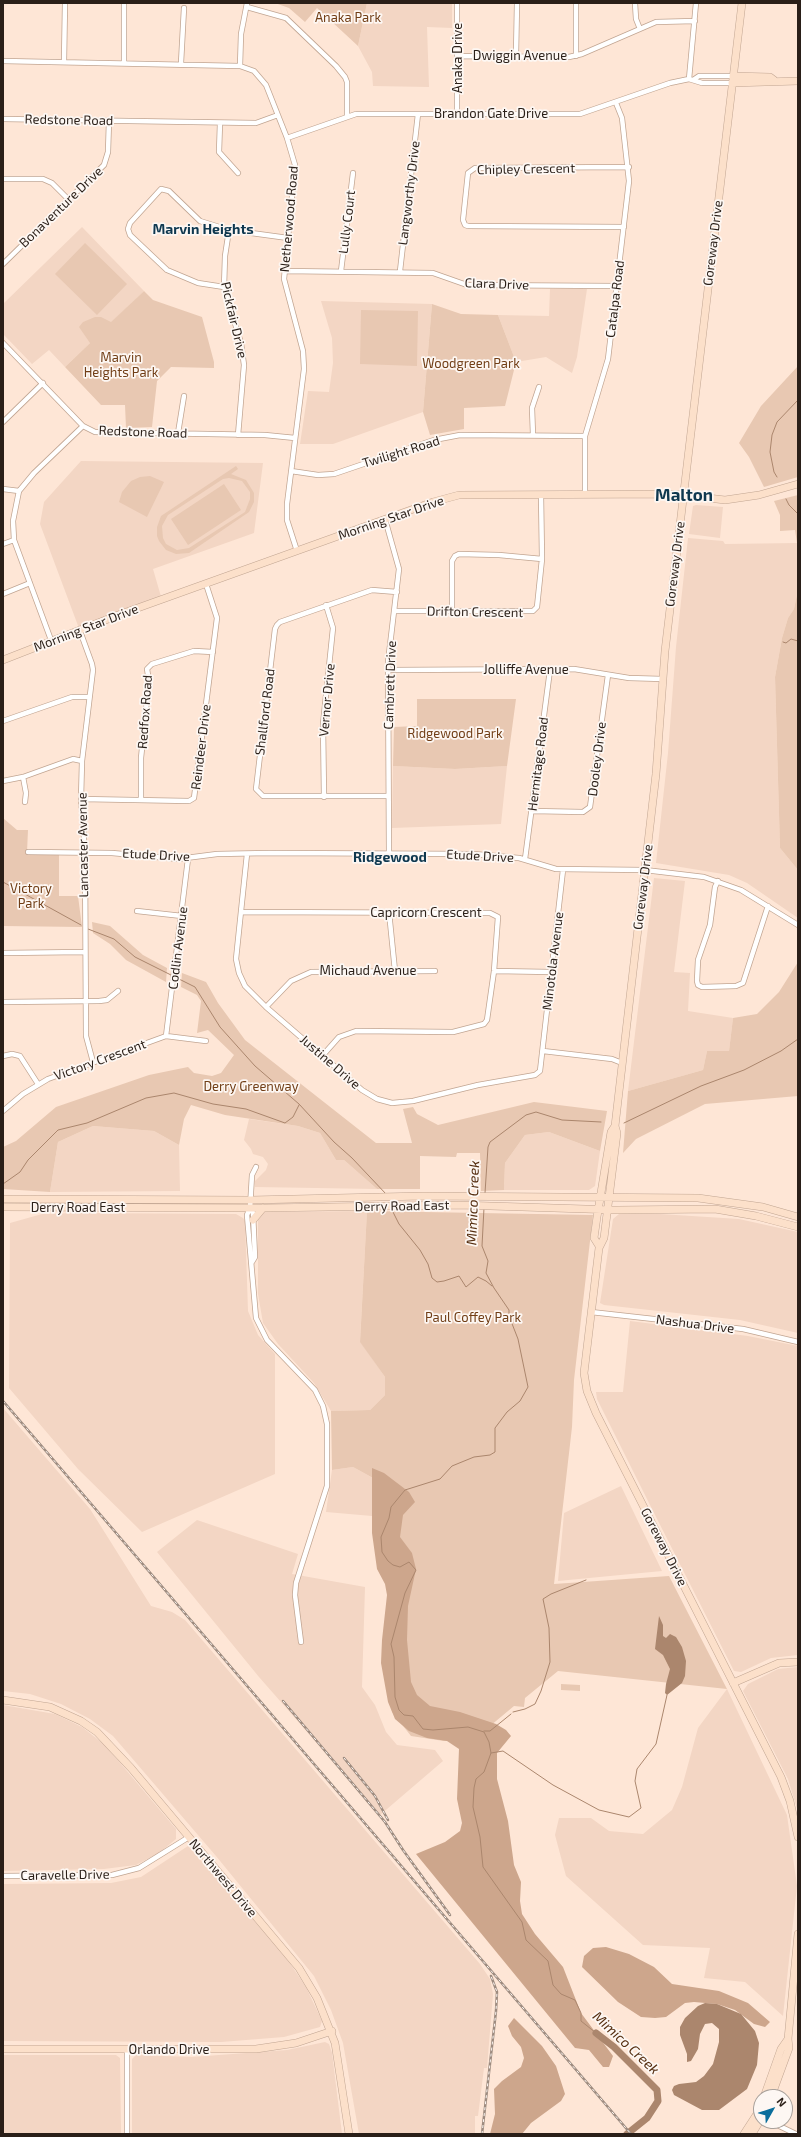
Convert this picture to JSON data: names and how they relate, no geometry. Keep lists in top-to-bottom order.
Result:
{
  "streets": {
    "main road": [
      "Brandon Gate Drive",
      "Goreway Drive",
      "Morning Star Drive",
      "Derry Road East",
      "Northwest Drive",
      "Orlando Drive"
    ],
    "street": [
      "Dwiggin Avenue",
      "Anaka Drive",
      "Redstone Road",
      "Chipley Crescent",
      "Langworthy Drive",
      "Bonaventure Drive",
      "Netherwood Road",
      "Lully Court",
      "Clara Drive",
      "Catalpa Road",
      "Pickfair Drive",
      "Twilight Road",
      "Drifton Crescent",
      "Jolliffe Avenue",
      "Cambrett Drive",
      "Vernor Drive",
      "Redfox Road",
      "Shallford Road",
      "Reindeer Drive",
      "Dooley Drive",
      "Hermitage Road",
      "Lancaster Avenue",
      "Etude Drive",
      "Capricorn Crescent",
      "Codlin Avenue",
      "Minotola Avenue",
      "Michaud Avenue",
      "Victory Crescent",
      "Justine Drive",
      "Nashua Drive",
      "Caravelle Drive"
    ]
  },
  "crossings": [
    ["Dwiggin Avenue", "Anaka Drive"],
    ["Anaka Drive", "Brandon Gate Drive"],
    ["Brandon Gate Drive", "Langworthy Drive"],
    ["Brandon Gate Drive", "Netherwood Road"],
    ["Brandon Gate Drive", "Goreway Drive"],
    ["Brandon Gate Drive", "Catalpa Road"],
    ["Redstone Road", "Bonaventure Drive"],
    ["Redstone Road", "Netherwood Road"],
    ["Redstone Road", "Pickfair Drive"],
    ["Chipley Crescent", "Catalpa Road"],
    ["Langworthy Drive", "Clara Drive"],
    ["Netherwood Road", "Clara Drive"],
    ["Netherwood Road", "Twilight Road"],
    ["Netherwood Road", "Morning Star Drive"],
    ["Lully Court", "Clara Drive"],
    ["Goreway Drive", "Morning Star Drive"],
    ["Goreway Drive", "Jolliffe Avenue"],
    ["Goreway Drive", "Etude Drive"],
    ["Goreway Drive", "Derry Road East"],
    ["Goreway Drive", "Nashua Drive"],
    ["Clara Drive", "Catalpa Road"],
    ["Catalpa Road", "Twilight Road"],
    ["Catalpa Road", "Morning Star Drive"],
    ["Morning Star Drive", "Drifton Crescent"],
    ["Morning Star Drive", "Cambrett Drive"],
    ["Morning Star Drive", "Reindeer Drive"],
    ["Morning Star Drive", "Lancaster Avenue"],
    ["Drifton Crescent", "Cambrett Drive"],
    ["Jolliffe Avenue", "Cambrett Drive"],
    ["Jolliffe Avenue", "Dooley Drive"],
    ["Jolliffe Avenue", "Hermitage Road"],
    ["Cambrett Drive", "Shallford Road"],
    ["Cambrett Drive", "Etude Drive"],
    ["Vernor Drive", "Shallford Road"],
    ["Redfox Road", "Reindeer Drive"],
    ["Reindeer Drive", "Lancaster Avenue"],
    ["Dooley Drive", "Hermitage Road"],
    ["Hermitage Road", "Etude Drive"],
    ["Lancaster Avenue", "Etude Drive"],
    ["Lancaster Avenue", "Victory Crescent"],
    ["Etude Drive", "Codlin Avenue"],
    ["Etude Drive", "Minotola Avenue"],
    ["Etude Drive", "Justine Drive"],
    ["Capricorn Crescent", "Justine Drive"],
    ["Codlin Avenue", "Victory Crescent"],
    ["Minotola Avenue", "Justine Drive"],
    ["Michaud Avenue", "Justine Drive"],
    ["Caravelle Drive", "Northwest Drive"],
    ["Northwest Drive", "Orlando Drive"]
  ],
  "districts": ["Marvin Heights", "Malton", "Ridgewood"],
  "water": ["Mimico Creek"],
  "parks": [
    "Anaka Park",
    "Marvin Heights Park",
    "Woodgreen Park",
    "Ridgewood Park",
    "Victory Park",
    "Derry Greenway",
    "Paul Coffey Park"
  ],
  "north": "top right"
}
